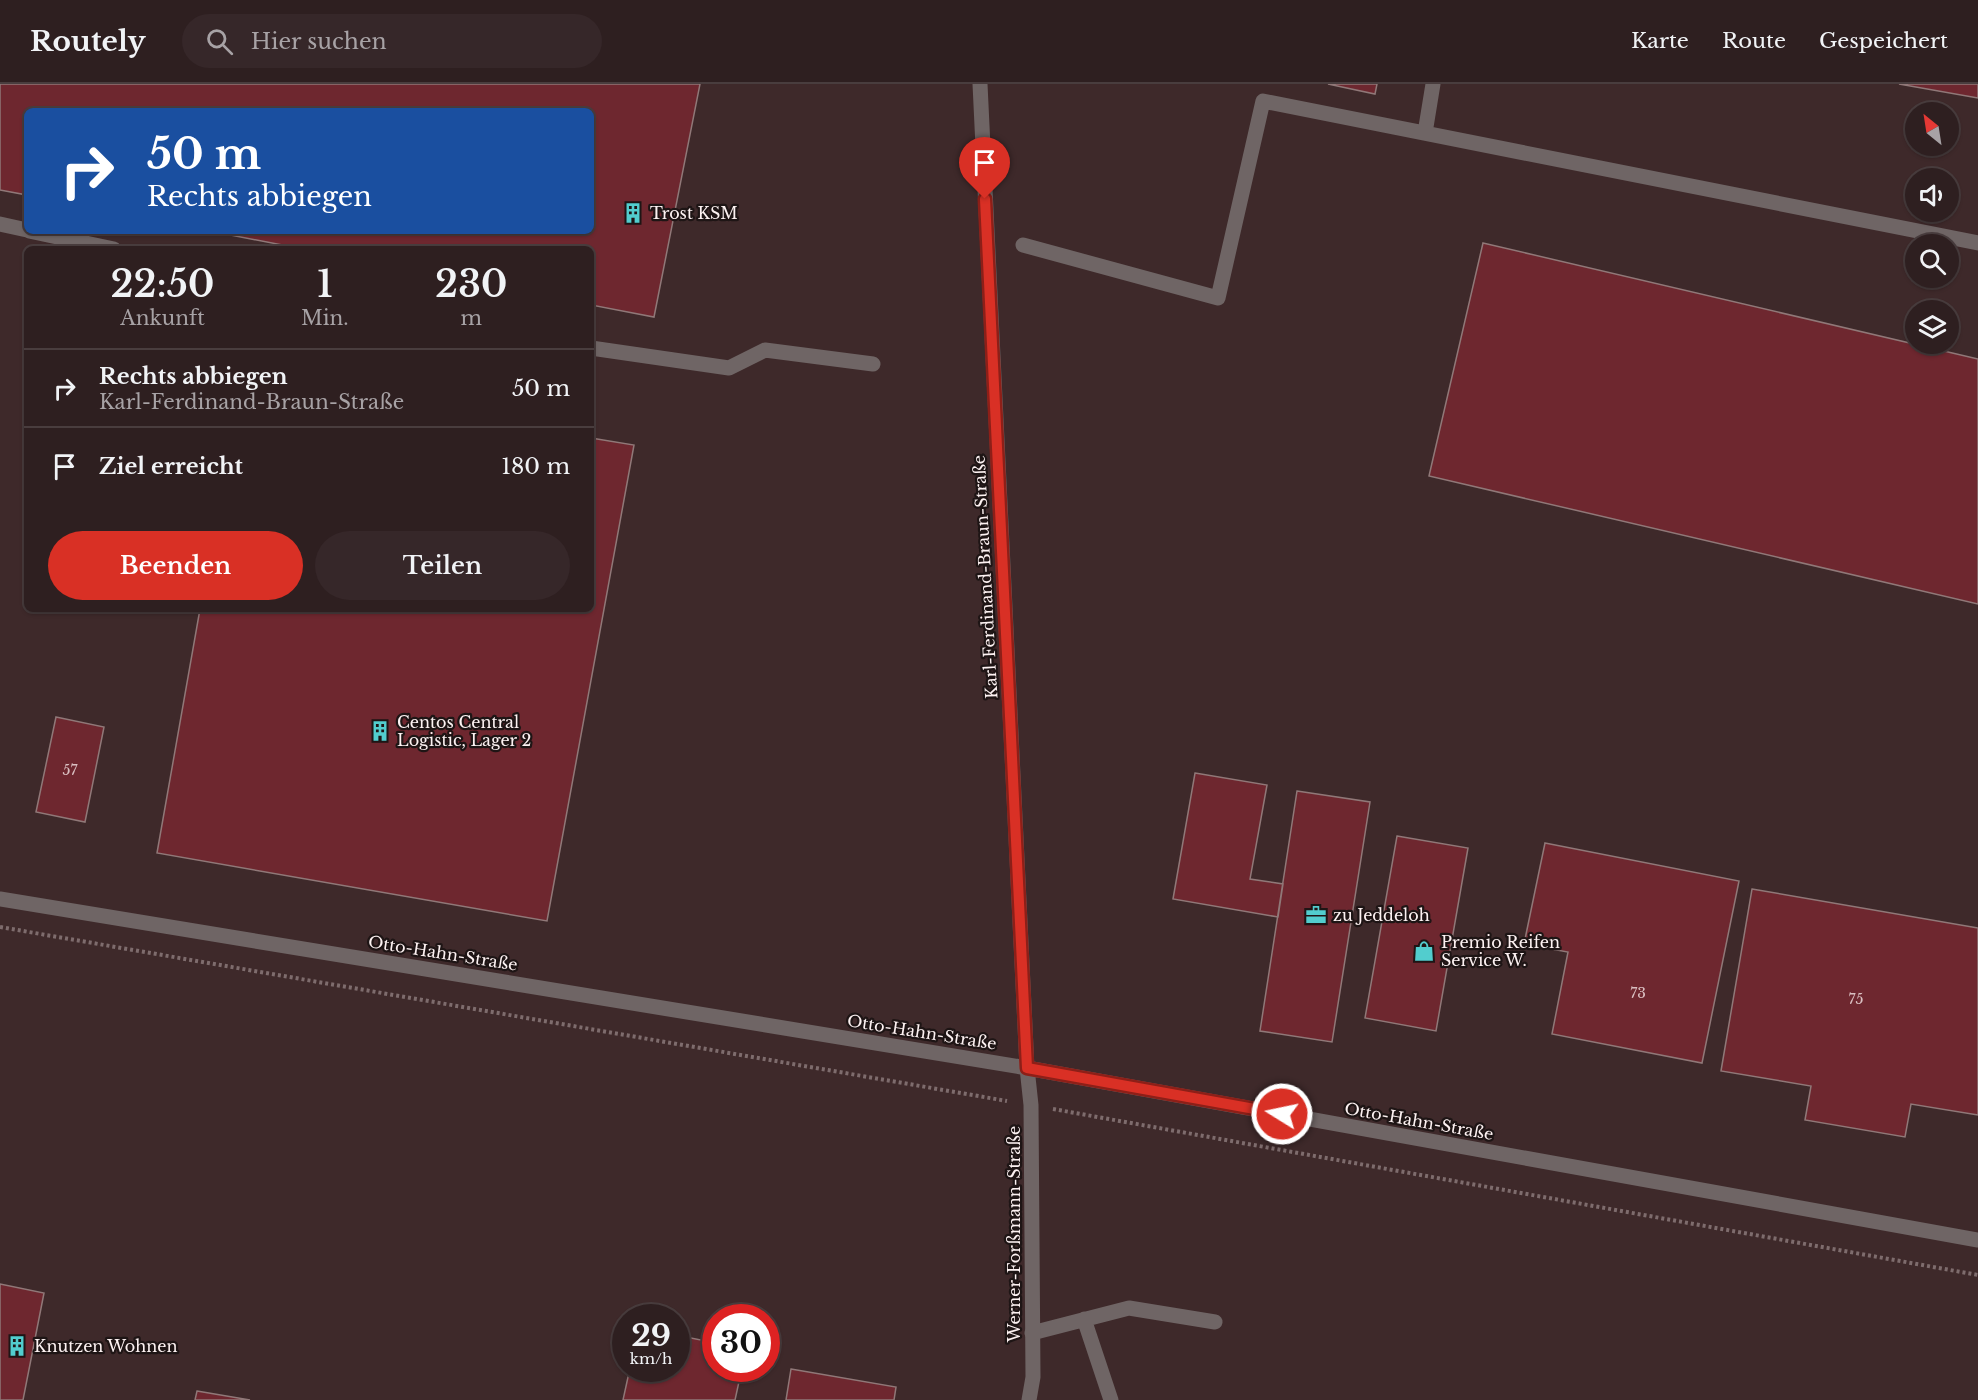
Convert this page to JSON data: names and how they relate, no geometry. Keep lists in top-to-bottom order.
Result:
{
  "streets": {
    "street": ["Karl-Ferdinand-Braun-Straße", "Otto-Hahn-Straße", "Werner-Forßmann-Straße"]
  },
  "crossings": [
    ["Karl-Ferdinand-Braun-Straße", "Otto-Hahn-Straße"],
    ["Karl-Ferdinand-Braun-Straße", "Werner-Forßmann-Straße"],
    ["Otto-Hahn-Straße", "Werner-Forßmann-Straße"]
  ],
  "places": {
    "building": ["Trost KSM", "Centos Central Logistic, Lager 2", "Knutzen Wohnen"],
    "office": ["zu Jeddeloh"],
    "shop": ["Premio Reifen Service W."]
  },
  "house_numbers": ["57", "73", "75"],
  "north": "top left",
  "page": {
    "header": "Routely",
    "search": "Hier suchen",
    "nav": ["Karte", "Route", "Gespeichert"],
    "turn": ["50 m", "Rechts abbiegen"],
    "eta": [
      "22:50",
      "Ankunft",
      "1",
      "Min.",
      "230",
      "m"
    ],
    "list": [
      {
        "name": "Rechts abbiegen",
        "note": "Karl-Ferdinand-Braun-Straße",
        "value": "50 m"
      },
      {
        "name": "Ziel erreicht",
        "value": "180 m"
      }
    ],
    "buttons": ["Beenden", "Teilen"],
    "speed": "29 km/h",
    "limit": "30"
  }
}
